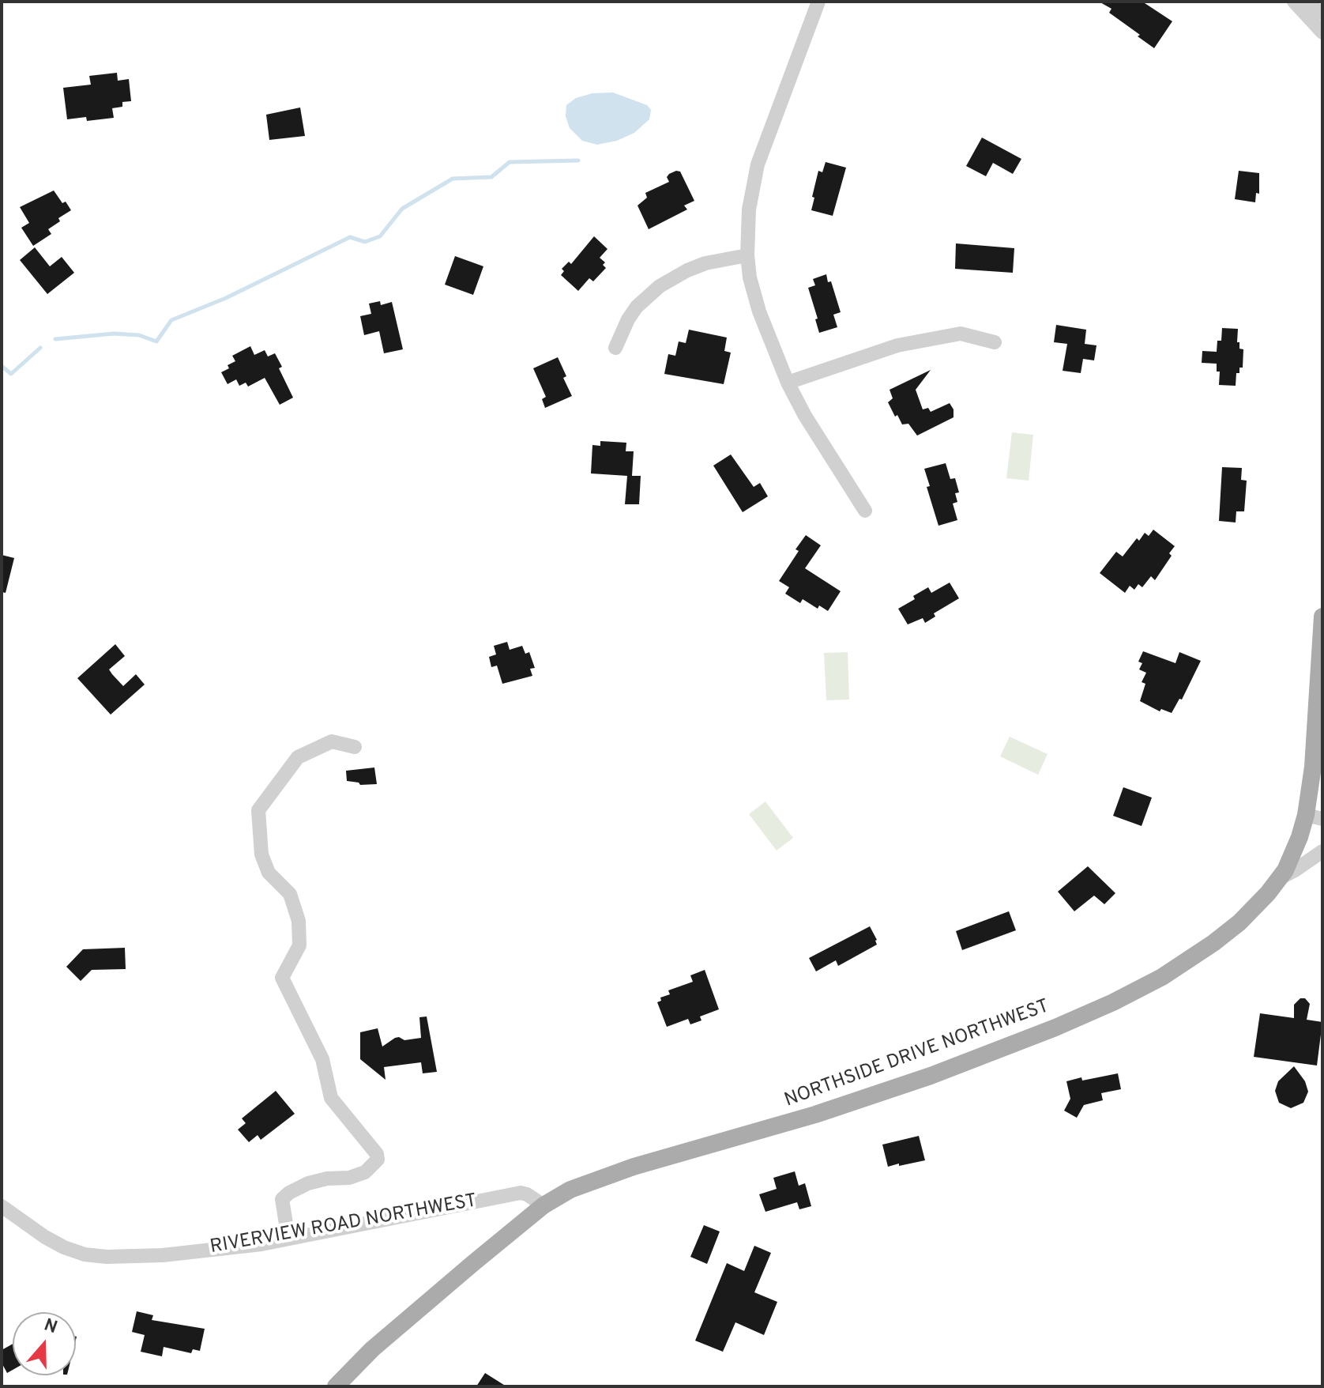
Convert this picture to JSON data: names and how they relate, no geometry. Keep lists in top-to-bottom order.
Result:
{
  "streets": {
    "main road": ["NORTHSIDE DRIVE NORTHWEST"],
    "street": ["RIVERVIEW ROAD NORTHWEST"]
  },
  "crossings": [
    ["NORTHSIDE DRIVE NORTHWEST", "RIVERVIEW ROAD NORTHWEST"]
  ],
  "north": "top"
}
